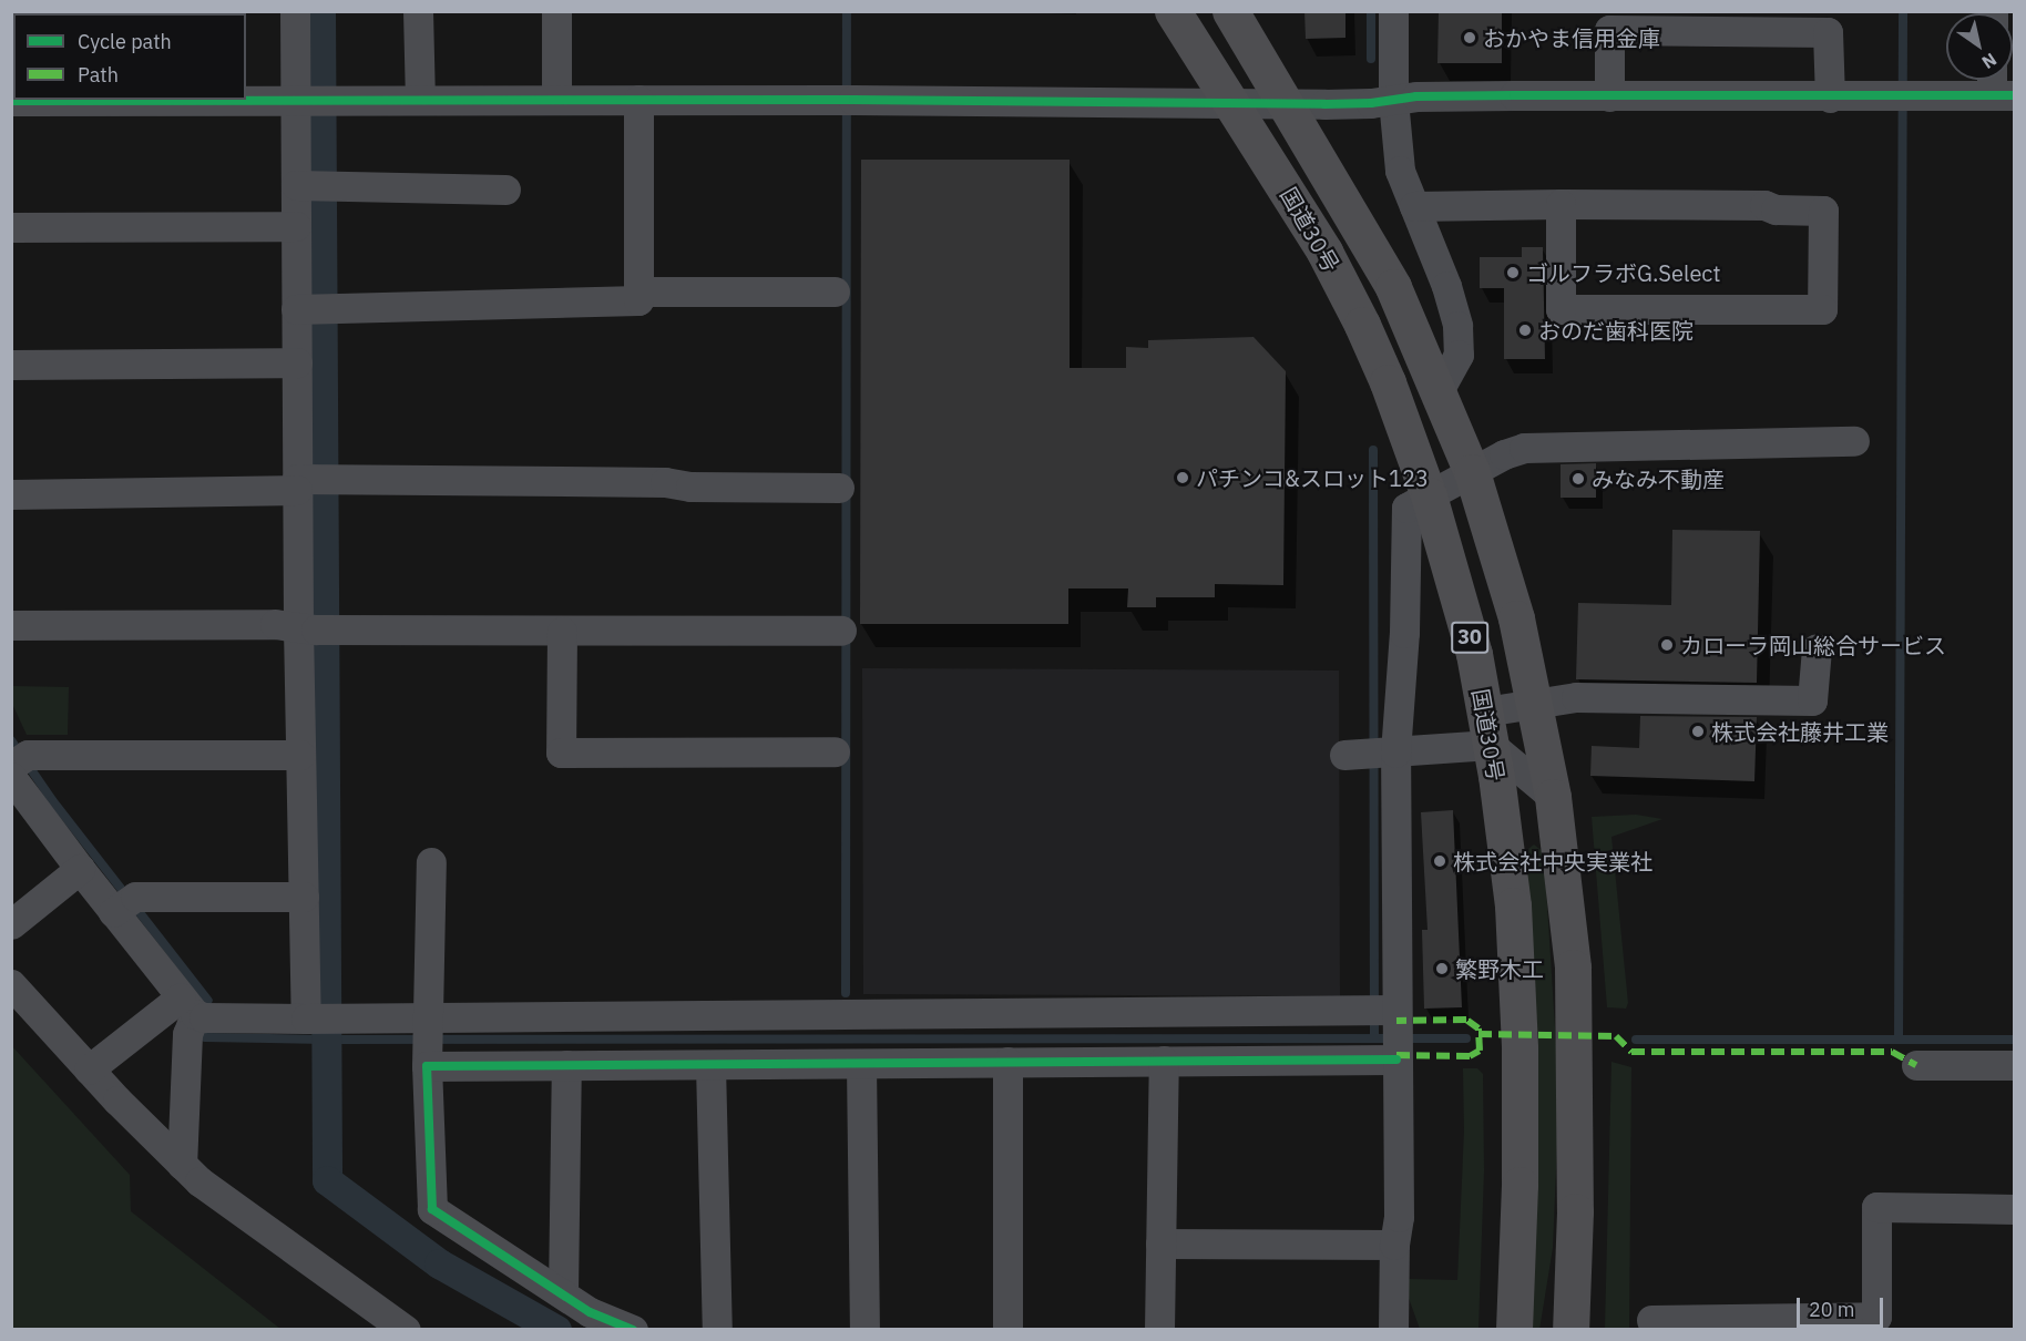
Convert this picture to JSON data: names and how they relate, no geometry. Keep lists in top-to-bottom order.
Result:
{
  "streets": {
    "highway": ["国道30号", "30"]
  },
  "places": [
    "おかやま信用金庫",
    "ゴルフラボG.Select",
    "おのだ歯科医院",
    "パチンコ&スロット123",
    "みなみ不動産",
    "カローラ岡山総合サービス",
    "株式会社藤井工業",
    "株式会社中央実業社",
    "繁野木工"
  ],
  "legend": ["Cycle path", "Path"],
  "scale_bar": "20 m",
  "north": "bottom right"
}
